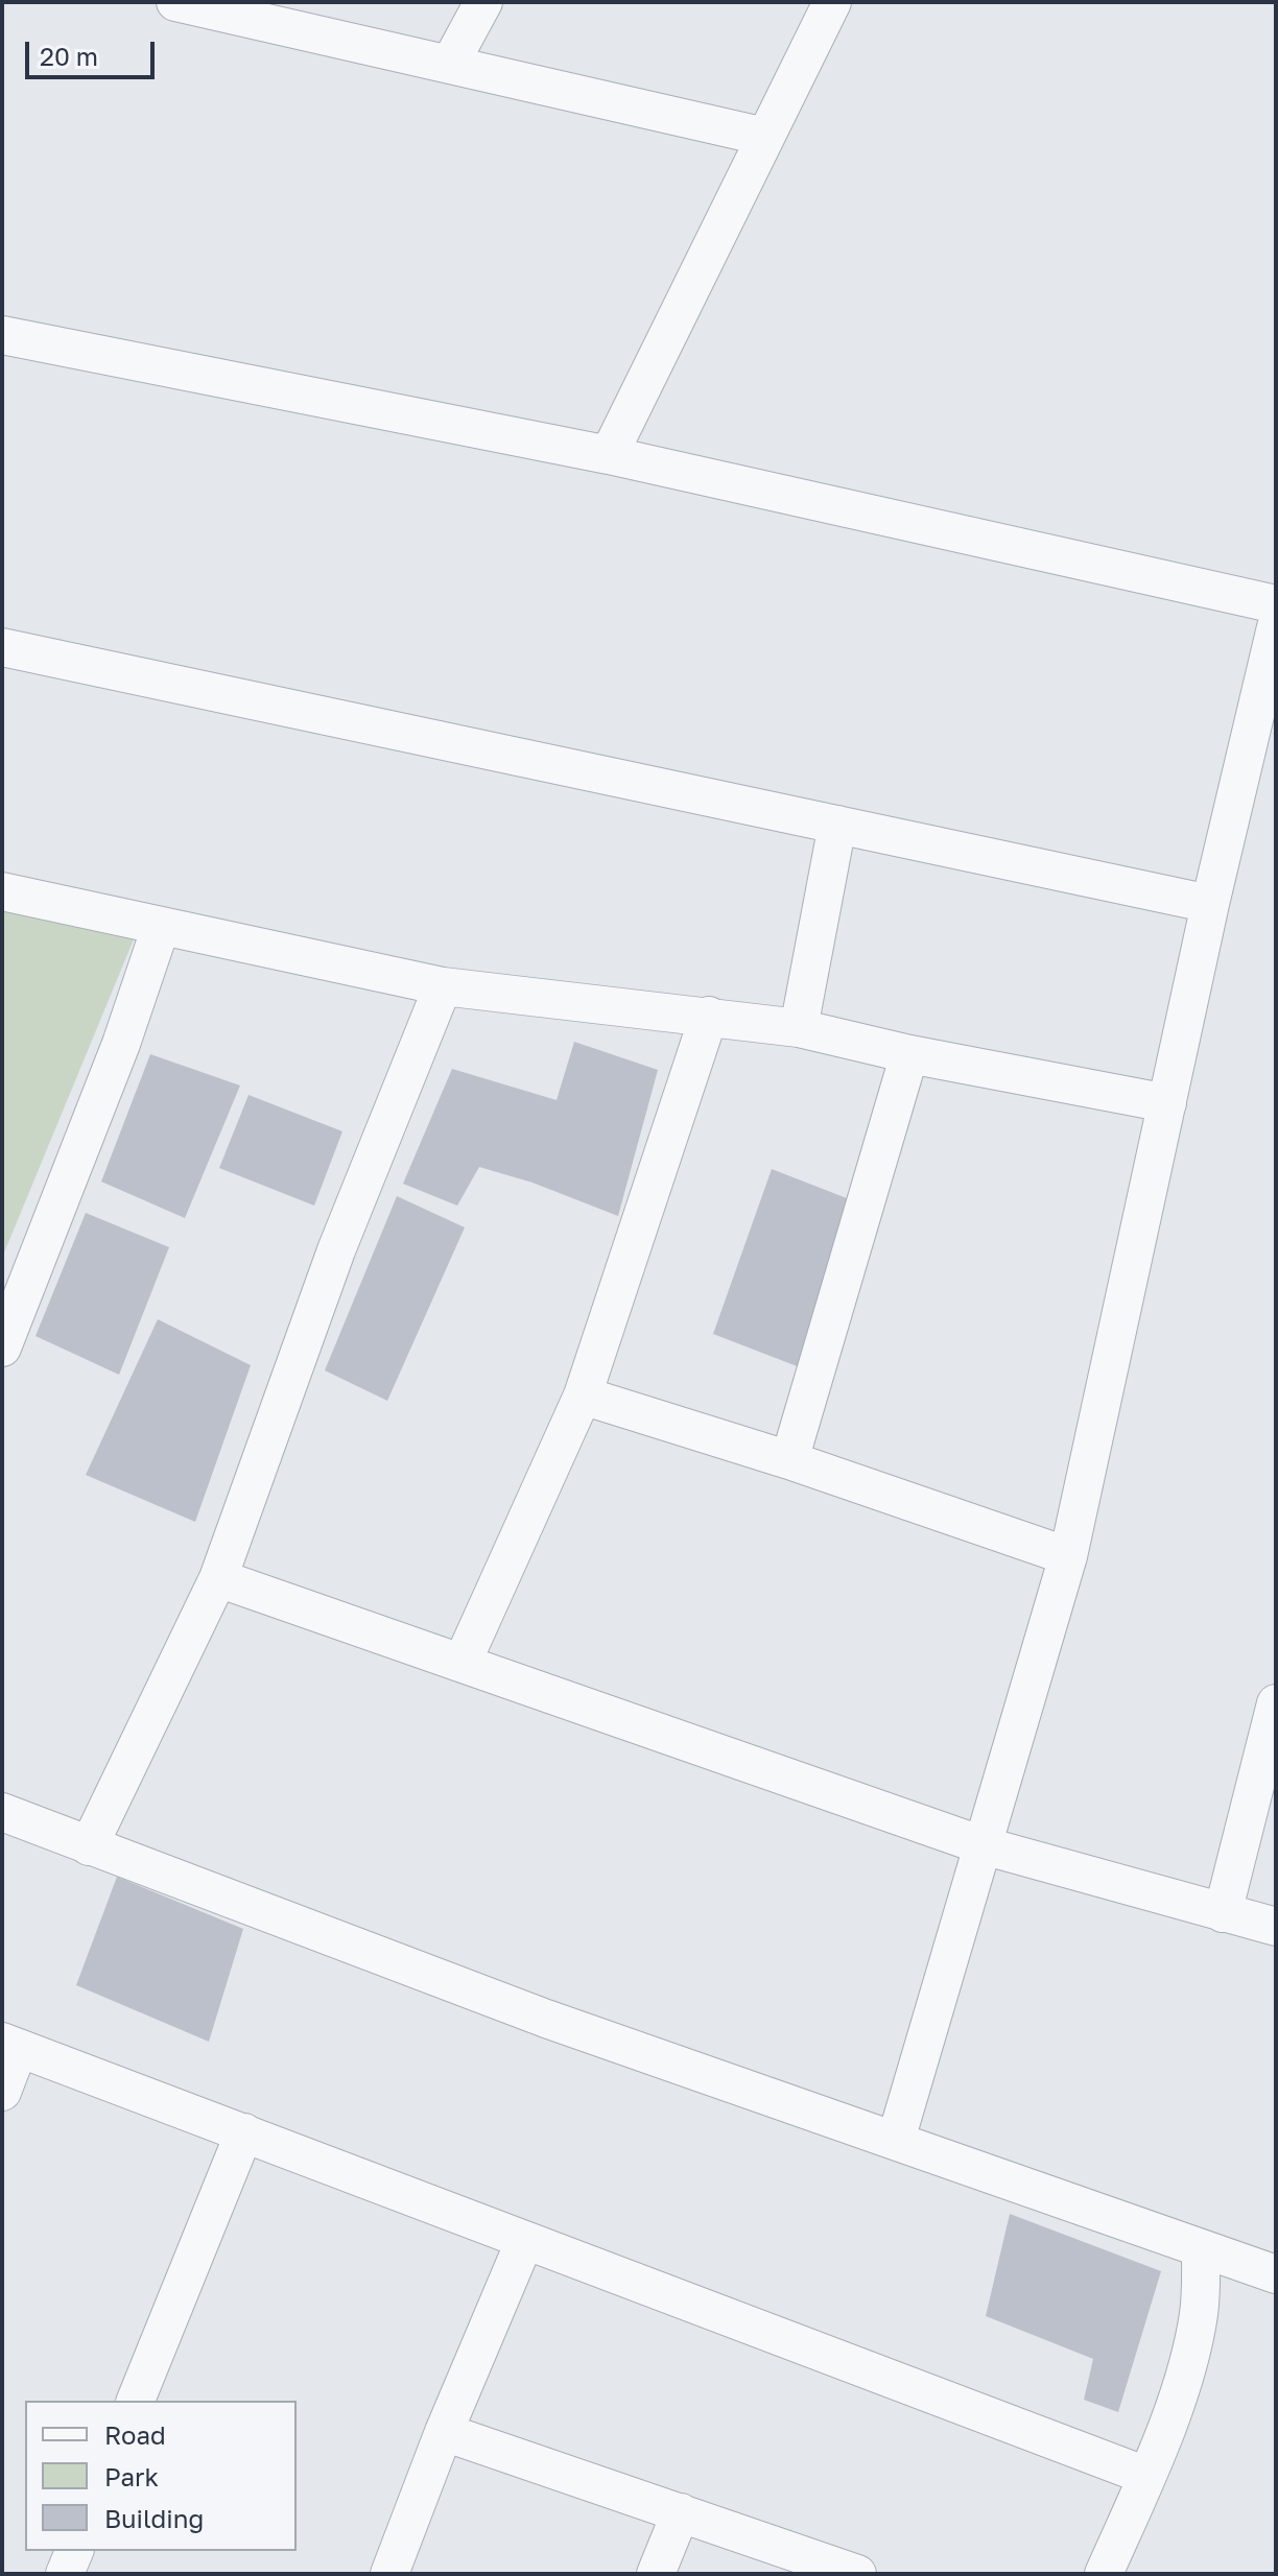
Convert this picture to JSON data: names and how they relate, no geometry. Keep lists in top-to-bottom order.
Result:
{
  "legend": ["Road", "Park", "Building"],
  "scale_bar": "20 m"
}
